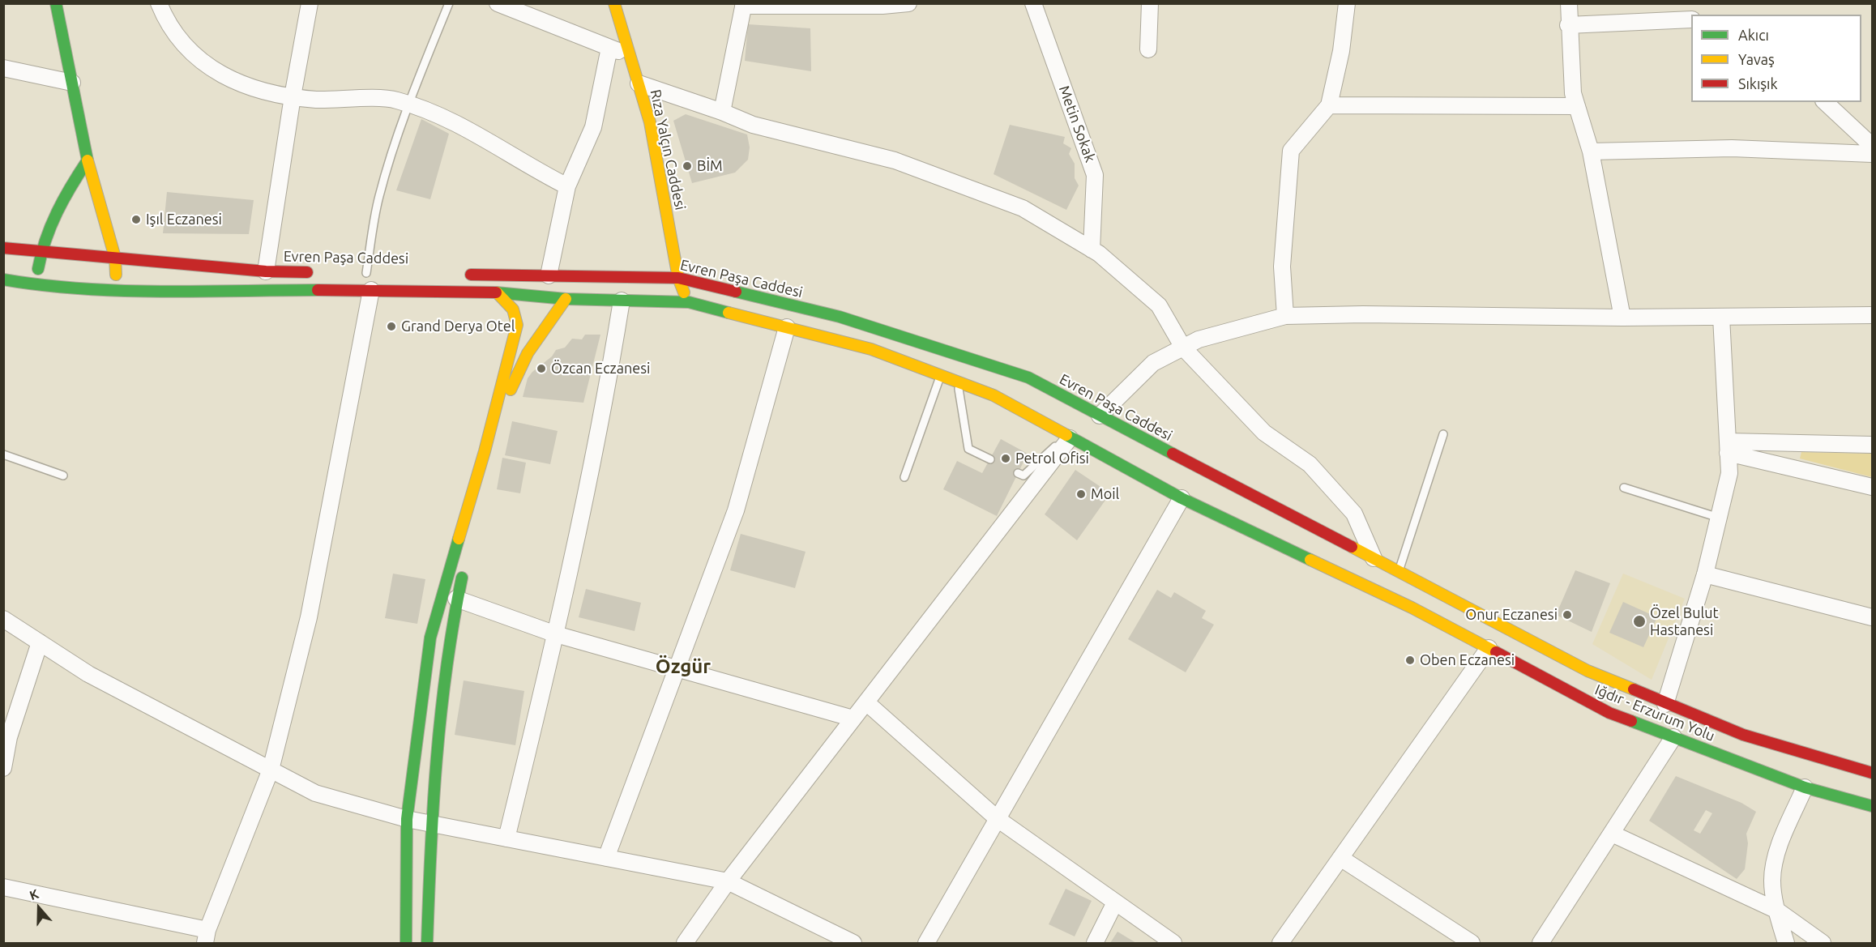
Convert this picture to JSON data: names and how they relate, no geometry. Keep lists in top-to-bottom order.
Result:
{
  "streets": {
    "main road": ["Rıza Yalçın Caddesi", "Evren Paşa Caddesi", "Iğdır - Erzurum Yolu"],
    "street": ["Metin Sokak"]
  },
  "crossings": [
    ["Rıza Yalçın Caddesi", "Evren Paşa Caddesi"],
    ["Evren Paşa Caddesi", "Iğdır - Erzurum Yolu"]
  ],
  "districts": ["Özgür"],
  "places": [
    "BİM",
    "Işıl Eczanesi",
    "Grand Derya Otel",
    "Özcan Eczanesi",
    "Petrol Ofisi",
    "Moil",
    "Onur Eczanesi",
    "Özel Bulut Hastanesi",
    "Oben Eczanesi"
  ],
  "legend": ["Akıcı", "Yavaş", "Sıkışık"],
  "north": "top"
}
